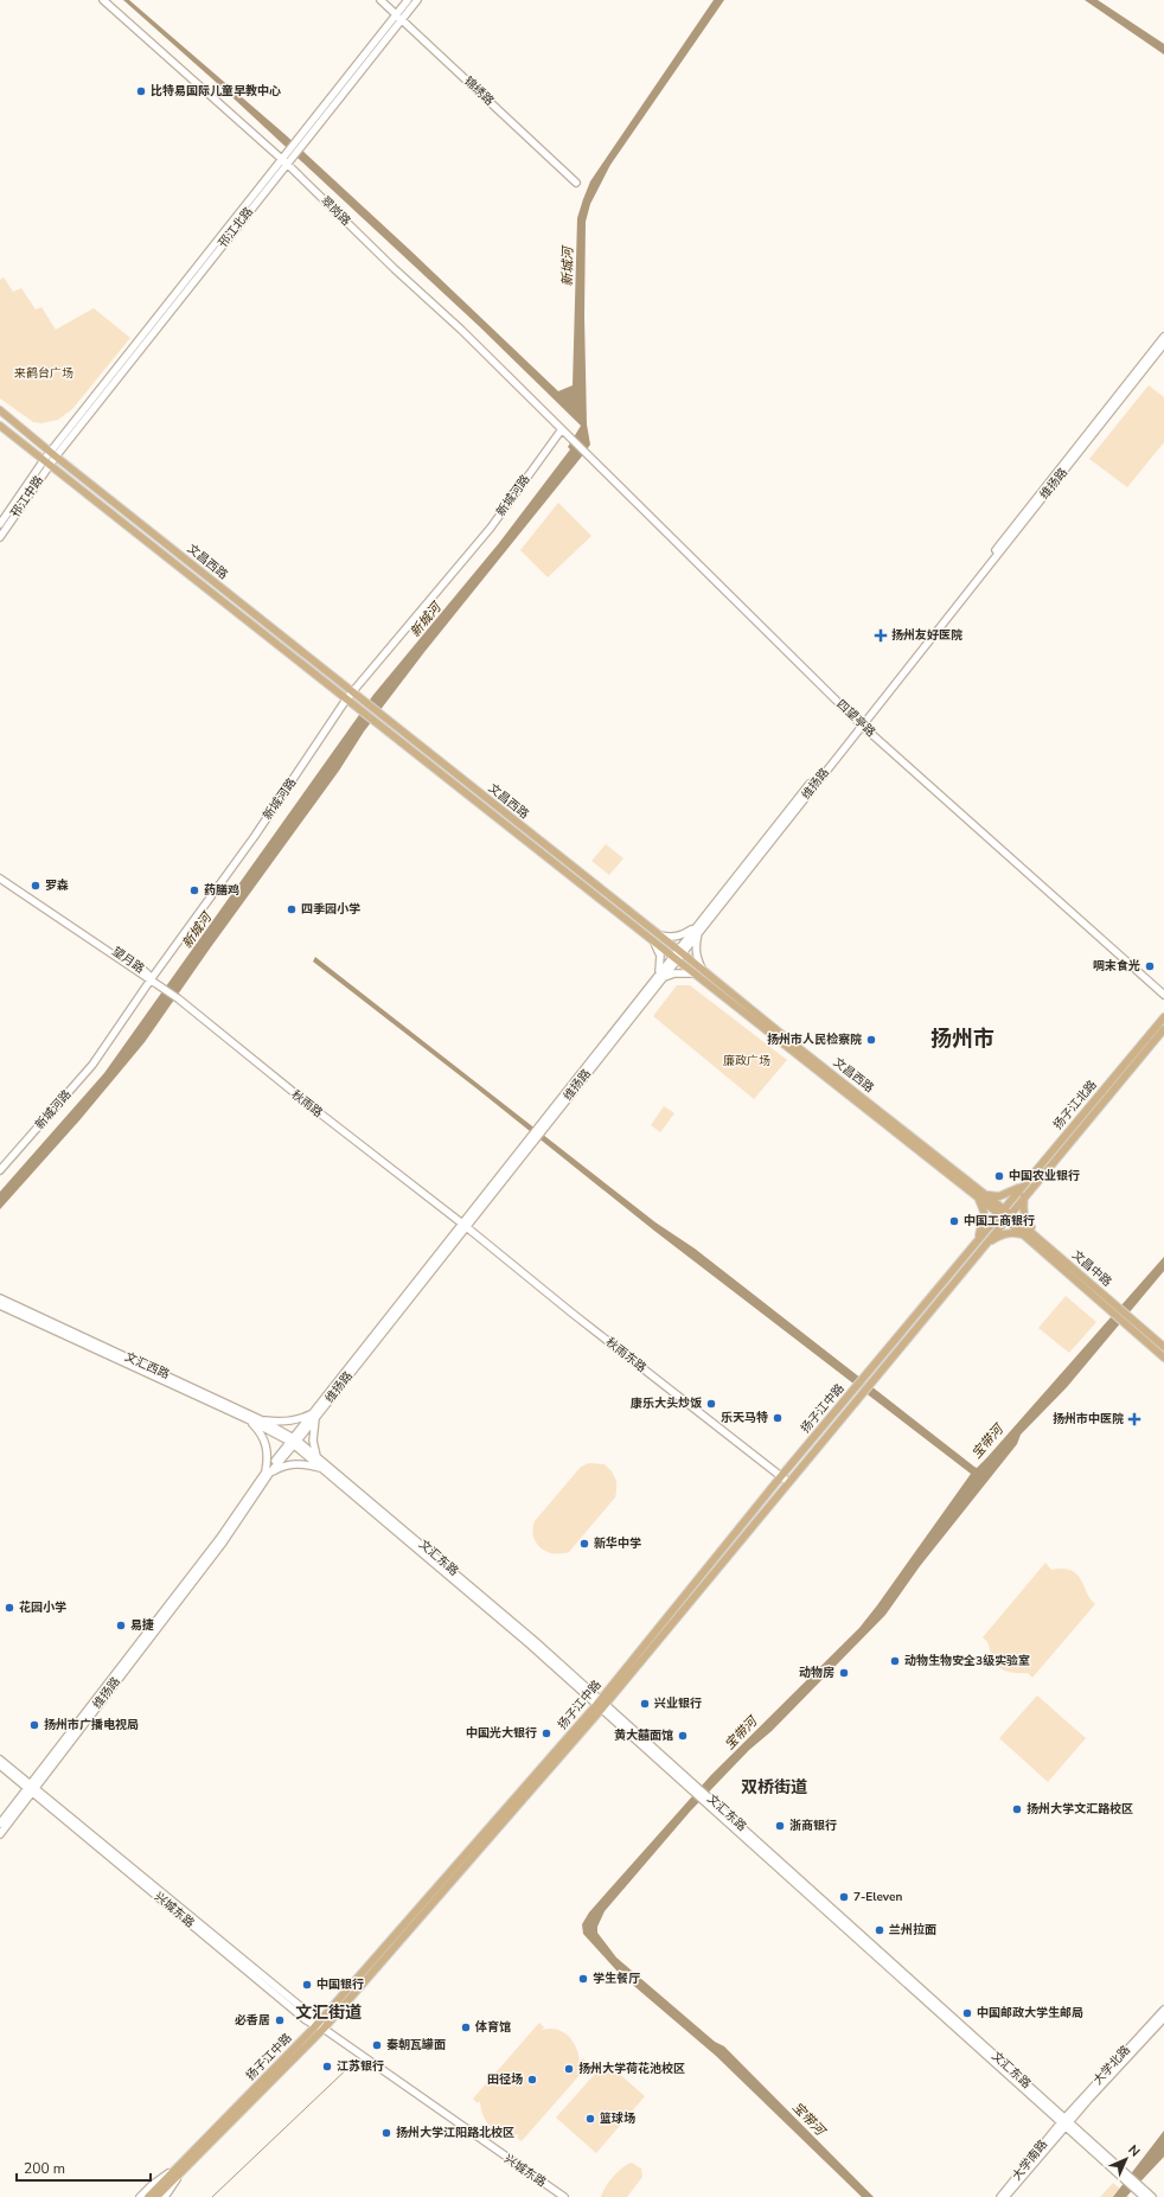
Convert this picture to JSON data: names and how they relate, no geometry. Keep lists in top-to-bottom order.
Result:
{
  "streets": {
    "main road": [
      "锦绣路",
      "翠岗路",
      "邗江北路",
      "维扬路",
      "新城河路",
      "邗江中路",
      "文昌西路",
      "四望亭路",
      "望月路",
      "秋雨路",
      "扬子江北路",
      "文昌中路",
      "秋雨东路",
      "文汇西路",
      "扬子江中路",
      "文汇东路",
      "兴城东路",
      "大学北路",
      "大学南路"
    ]
  },
  "crossings": [
    ["锦绣路", "邗江北路"],
    ["翠岗路", "邗江北路"],
    ["翠岗路", "新城河路"],
    ["翠岗路", "四望亭路"],
    ["邗江北路", "邗江中路"],
    ["邗江北路", "文昌西路"],
    ["维扬路", "文昌西路"],
    ["维扬路", "四望亭路"],
    ["维扬路", "秋雨路"],
    ["维扬路", "秋雨东路"],
    ["维扬路", "文汇西路"],
    ["维扬路", "文汇东路"],
    ["维扬路", "兴城东路"],
    ["新城河路", "文昌西路"],
    ["新城河路", "四望亭路"],
    ["新城河路", "望月路"],
    ["新城河路", "秋雨路"],
    ["邗江中路", "文昌西路"],
    ["文昌西路", "扬子江北路"],
    ["文昌西路", "扬子江中路"],
    ["望月路", "秋雨路"],
    ["秋雨路", "秋雨东路"],
    ["扬子江北路", "文昌中路"],
    ["扬子江北路", "扬子江中路"],
    ["文昌中路", "扬子江中路"],
    ["秋雨东路", "扬子江中路"],
    ["文汇西路", "文汇东路"],
    ["扬子江中路", "文汇东路"],
    ["扬子江中路", "兴城东路"],
    ["文汇东路", "大学北路"],
    ["文汇东路", "大学南路"],
    ["大学北路", "大学南路"]
  ],
  "districts": ["扬州市", "双桥街道", "文汇街道"],
  "water": ["新城河", "宝带河"],
  "parks": ["来鹤台广场", "廉政广场"],
  "places": {
    "other": [
      "比特易国际儿童早教中心",
      "罗森",
      "药膳鸡",
      "四季园小学",
      "啁末食光",
      "扬州市人民检察院",
      "中国农业银行",
      "中国工商银行",
      "康乐大头炒饭",
      "乐天马特",
      "新华中学",
      "花园小学",
      "易捷",
      "动物生物安全3级实验室",
      "动物房",
      "兴业银行",
      "扬州市广播电视局",
      "中国光大银行",
      "黄大囍面馆",
      "扬州大学文汇路校区",
      "浙商银行",
      "7-Eleven",
      "兰州拉面",
      "学生餐厅",
      "中国银行",
      "中国邮政大学生邮局",
      "必香居",
      "体育馆",
      "秦朝瓦罐面",
      "江苏银行",
      "扬州大学荷花池校区",
      "田径场",
      "篮球场",
      "扬州大学江阳路北校区"
    ],
    "health": ["扬州友好医院", "扬州市中医院"]
  },
  "scale_bar": "200 m",
  "north": "top right"
}
